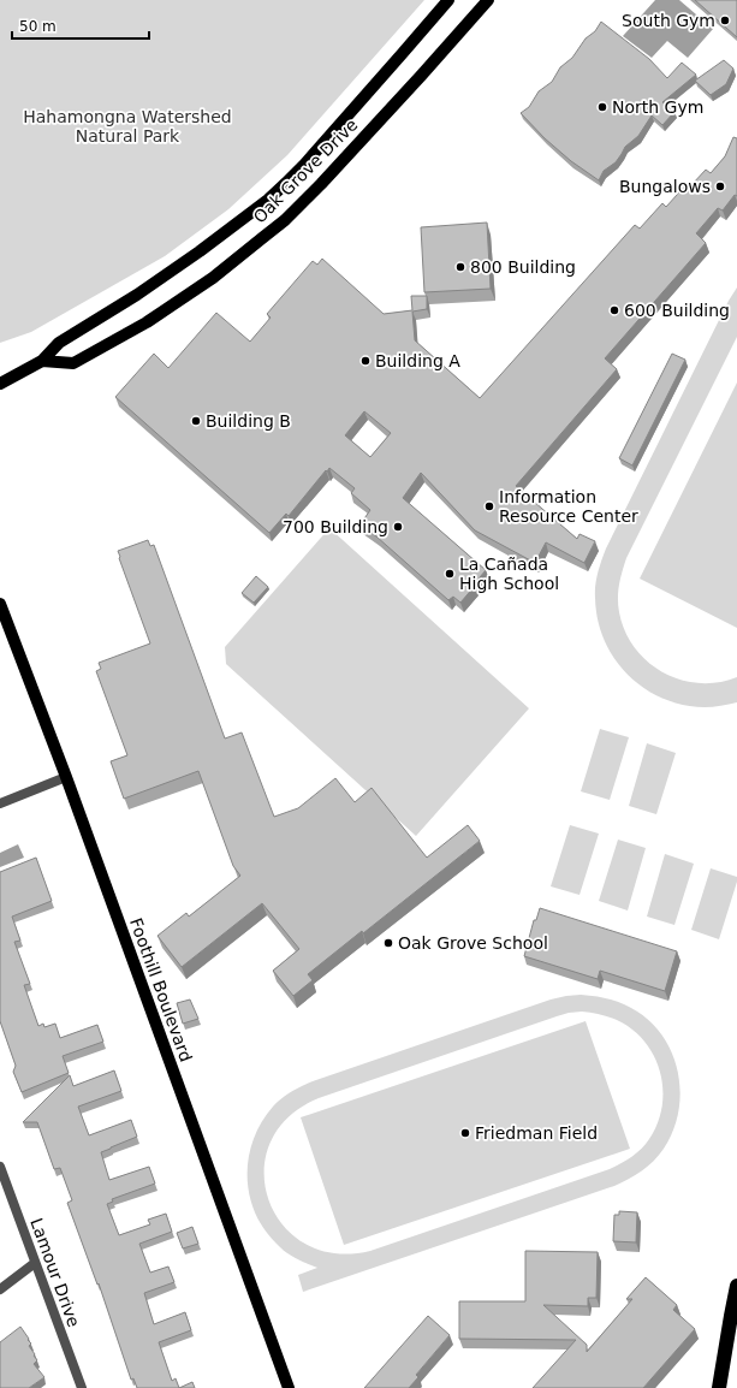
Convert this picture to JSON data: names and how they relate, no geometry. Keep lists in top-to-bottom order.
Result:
{
  "streets": {
    "main road": ["Oak Grove Drive", "Foothill Boulevard"],
    "street": ["Lamour Drive"]
  },
  "parks": ["Hahamongna Watershed Natural Park"],
  "places": [
    "South Gym",
    "North Gym",
    "Bungalows",
    "800 Building",
    "600 Building",
    "Building A",
    "Building B",
    "Information Resource Center",
    "700 Building",
    "La Cañada High School",
    "Oak Grove School",
    "Friedman Field"
  ],
  "scale_bar": "50 m"
}
